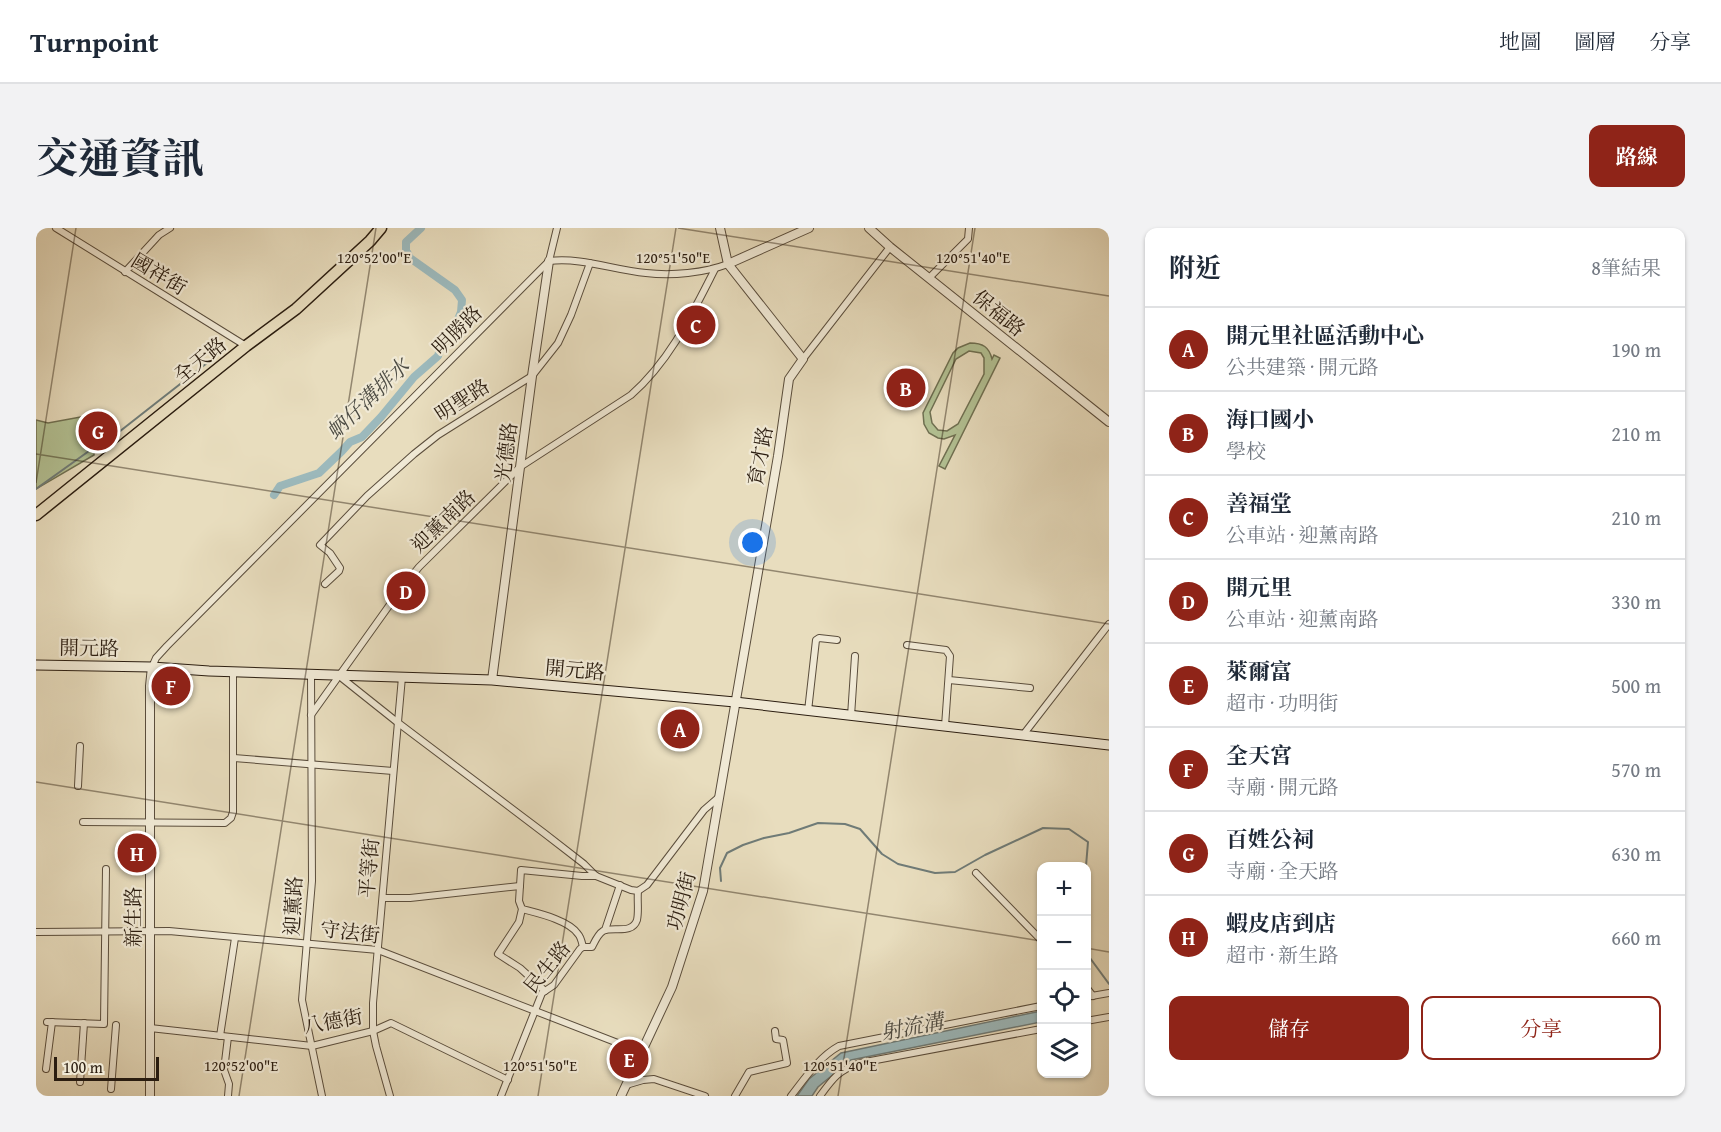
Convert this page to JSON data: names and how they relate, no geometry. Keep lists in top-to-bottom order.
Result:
{
  "streets": {
    "main road": ["全天路", "開元路"],
    "street": [
      "國祥街",
      "保福路",
      "明勝路",
      "明聖路",
      "光德路",
      "育才路",
      "迎薰南路",
      "平等街",
      "功明街",
      "迎薰路",
      "新生路",
      "守法街",
      "民生路",
      "八德街"
    ]
  },
  "crossings": [
    ["國祥街", "全天路"],
    ["保福路", "育才路"],
    ["明勝路", "光德路"],
    ["明勝路", "開元路"],
    ["明勝路", "新生路"],
    ["明聖路", "光德路"],
    ["光德路", "迎薰南路"],
    ["光德路", "開元路"],
    ["育才路", "開元路"],
    ["育才路", "功明街"],
    ["迎薰南路", "開元路"],
    ["迎薰南路", "迎薰路"],
    ["開元路", "平等街"],
    ["開元路", "功明街"],
    ["開元路", "迎薰路"],
    ["開元路", "新生路"],
    ["平等街", "守法街"],
    ["平等街", "八德街"],
    ["功明街", "守法街"],
    ["迎薰路", "守法街"],
    ["迎薰路", "八德街"],
    ["新生路", "守法街"],
    ["新生路", "八德街"],
    ["守法街", "民生路"],
    ["民生路", "八德街"]
  ],
  "water": ["蚋仔溝排水", "射流溝"],
  "scale_bar": "100 m",
  "page": {
    "header": "Turnpoint",
    "nav": ["地圖", "圖層", "分享"],
    "title": "交通資訊",
    "buttons": [
      "路線",
      ["儲存", "分享"]
    ],
    "heading": ["附近", "8筆結果"],
    "pins": [
      "C",
      "B",
      "G",
      "D",
      "F",
      "A",
      "H",
      "E"
    ],
    "list": [
      {
        "mark": "A",
        "name": "開元里社區活動中心",
        "note": "公共建築 · 開元路",
        "value": "190 m"
      },
      {
        "mark": "B",
        "name": "海口國小",
        "note": "學校",
        "value": "210 m"
      },
      {
        "mark": "C",
        "name": "善福堂",
        "note": "公車站 · 迎薰南路",
        "value": "210 m"
      },
      {
        "mark": "D",
        "name": "開元里",
        "note": "公車站 · 迎薰南路",
        "value": "330 m"
      },
      {
        "mark": "E",
        "name": "萊爾富",
        "note": "超市 · 功明街",
        "value": "500 m"
      },
      {
        "mark": "F",
        "name": "全天宮",
        "note": "寺廟 · 開元路",
        "value": "570 m"
      },
      {
        "mark": "G",
        "name": "百姓公祠",
        "note": "寺廟 · 全天路",
        "value": "630 m"
      },
      {
        "mark": "H",
        "name": "蝦皮店到店",
        "note": "超市 · 新生路",
        "value": "660 m"
      }
    ],
    "map_buttons": ["+", "−"],
    "scale": "100 m"
  },
  "coordinates": ["120°52'00\"E", "120°51'50\"E", "120°51'40\"E"]
}
